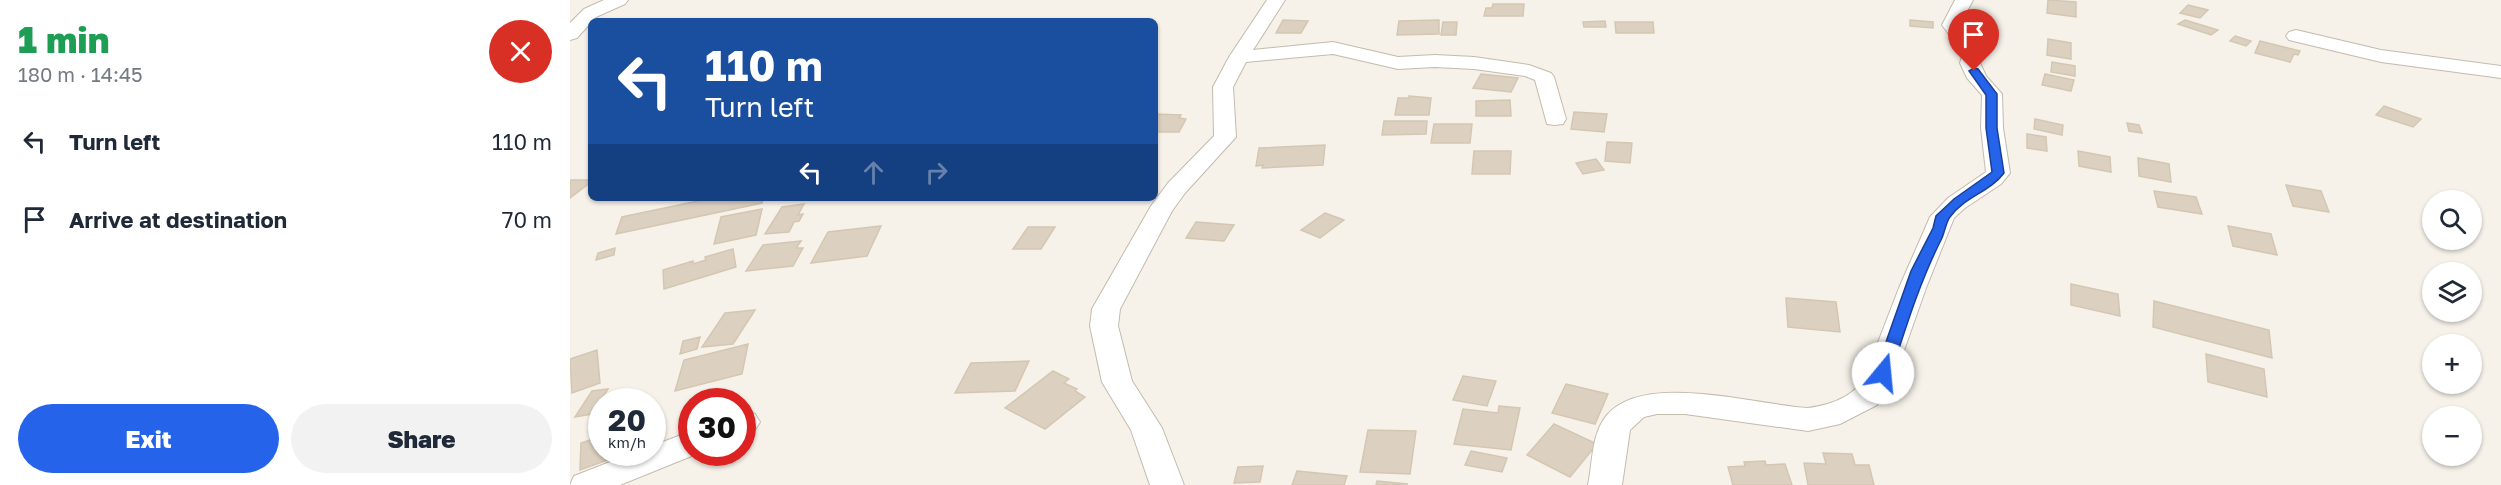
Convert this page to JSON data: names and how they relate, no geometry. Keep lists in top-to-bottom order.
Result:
{
  "page": {
    "heading": ["1 min", "180 m · 14:45"],
    "turn": ["110 m", "Turn left"],
    "list": [
      {
        "name": "Turn left",
        "value": "110 m"
      },
      {
        "name": "Arrive at destination",
        "value": "70 m"
      }
    ],
    "map_buttons": ["+", "−"],
    "speed": "20 km/h",
    "limit": "30",
    "buttons": ["Exit", "Share"]
  }
}
